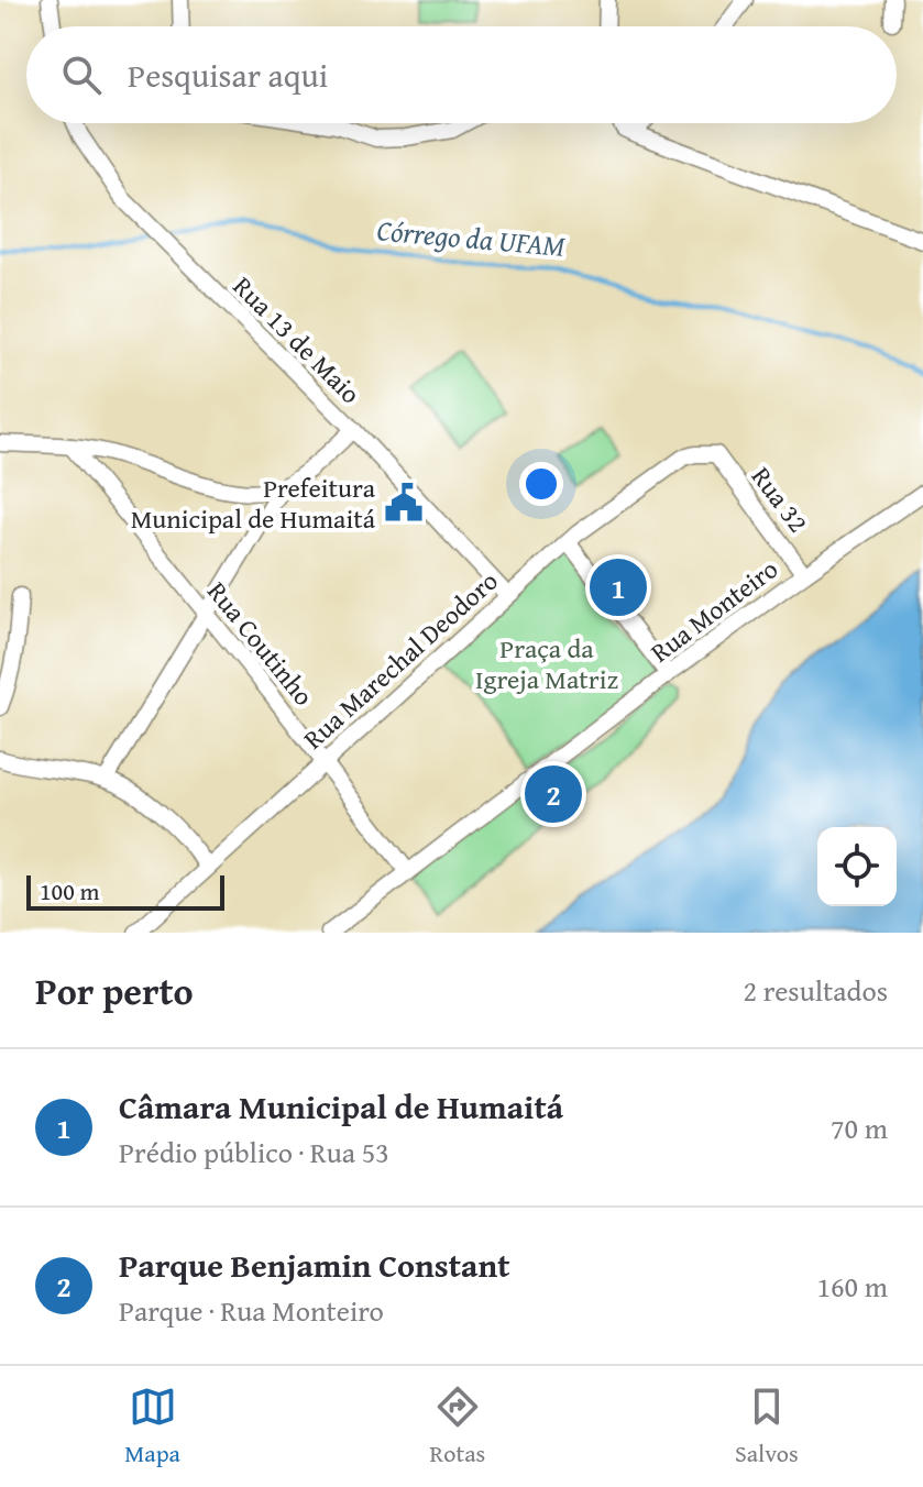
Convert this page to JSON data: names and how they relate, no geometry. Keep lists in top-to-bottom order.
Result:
{
  "streets": {
    "street": [
      "Rua 13 de Maio",
      "Rua 32",
      "Rua Monteiro",
      "Rua Coutinho",
      "Rua Marechal Deodoro"
    ]
  },
  "crossings": [
    ["Rua 13 de Maio", "Rua Marechal Deodoro"],
    ["Rua 32", "Rua Monteiro"],
    ["Rua 32", "Rua Marechal Deodoro"],
    ["Rua Monteiro", "Rua Coutinho"],
    ["Rua Coutinho", "Rua Marechal Deodoro"]
  ],
  "water": ["Córrego da UFAM"],
  "parks": ["Praça da Igreja Matriz"],
  "places": {
    "public building": ["Prefeitura Municipal de Humaitá"]
  },
  "scale_bar": "100 m",
  "page": {
    "search": "Pesquisar aqui",
    "pins": ["1", "2"],
    "scale": "100 m",
    "heading": ["Por perto", "2 resultados"],
    "list": [
      {
        "mark": "1",
        "name": "Câmara Municipal de Humaitá",
        "note": "Prédio público · Rua 53",
        "value": "70 m"
      },
      {
        "mark": "2",
        "name": "Parque Benjamin Constant",
        "note": "Parque · Rua Monteiro",
        "value": "160 m"
      }
    ],
    "nav": ["Mapa", "Rotas", "Salvos"]
  }
}
